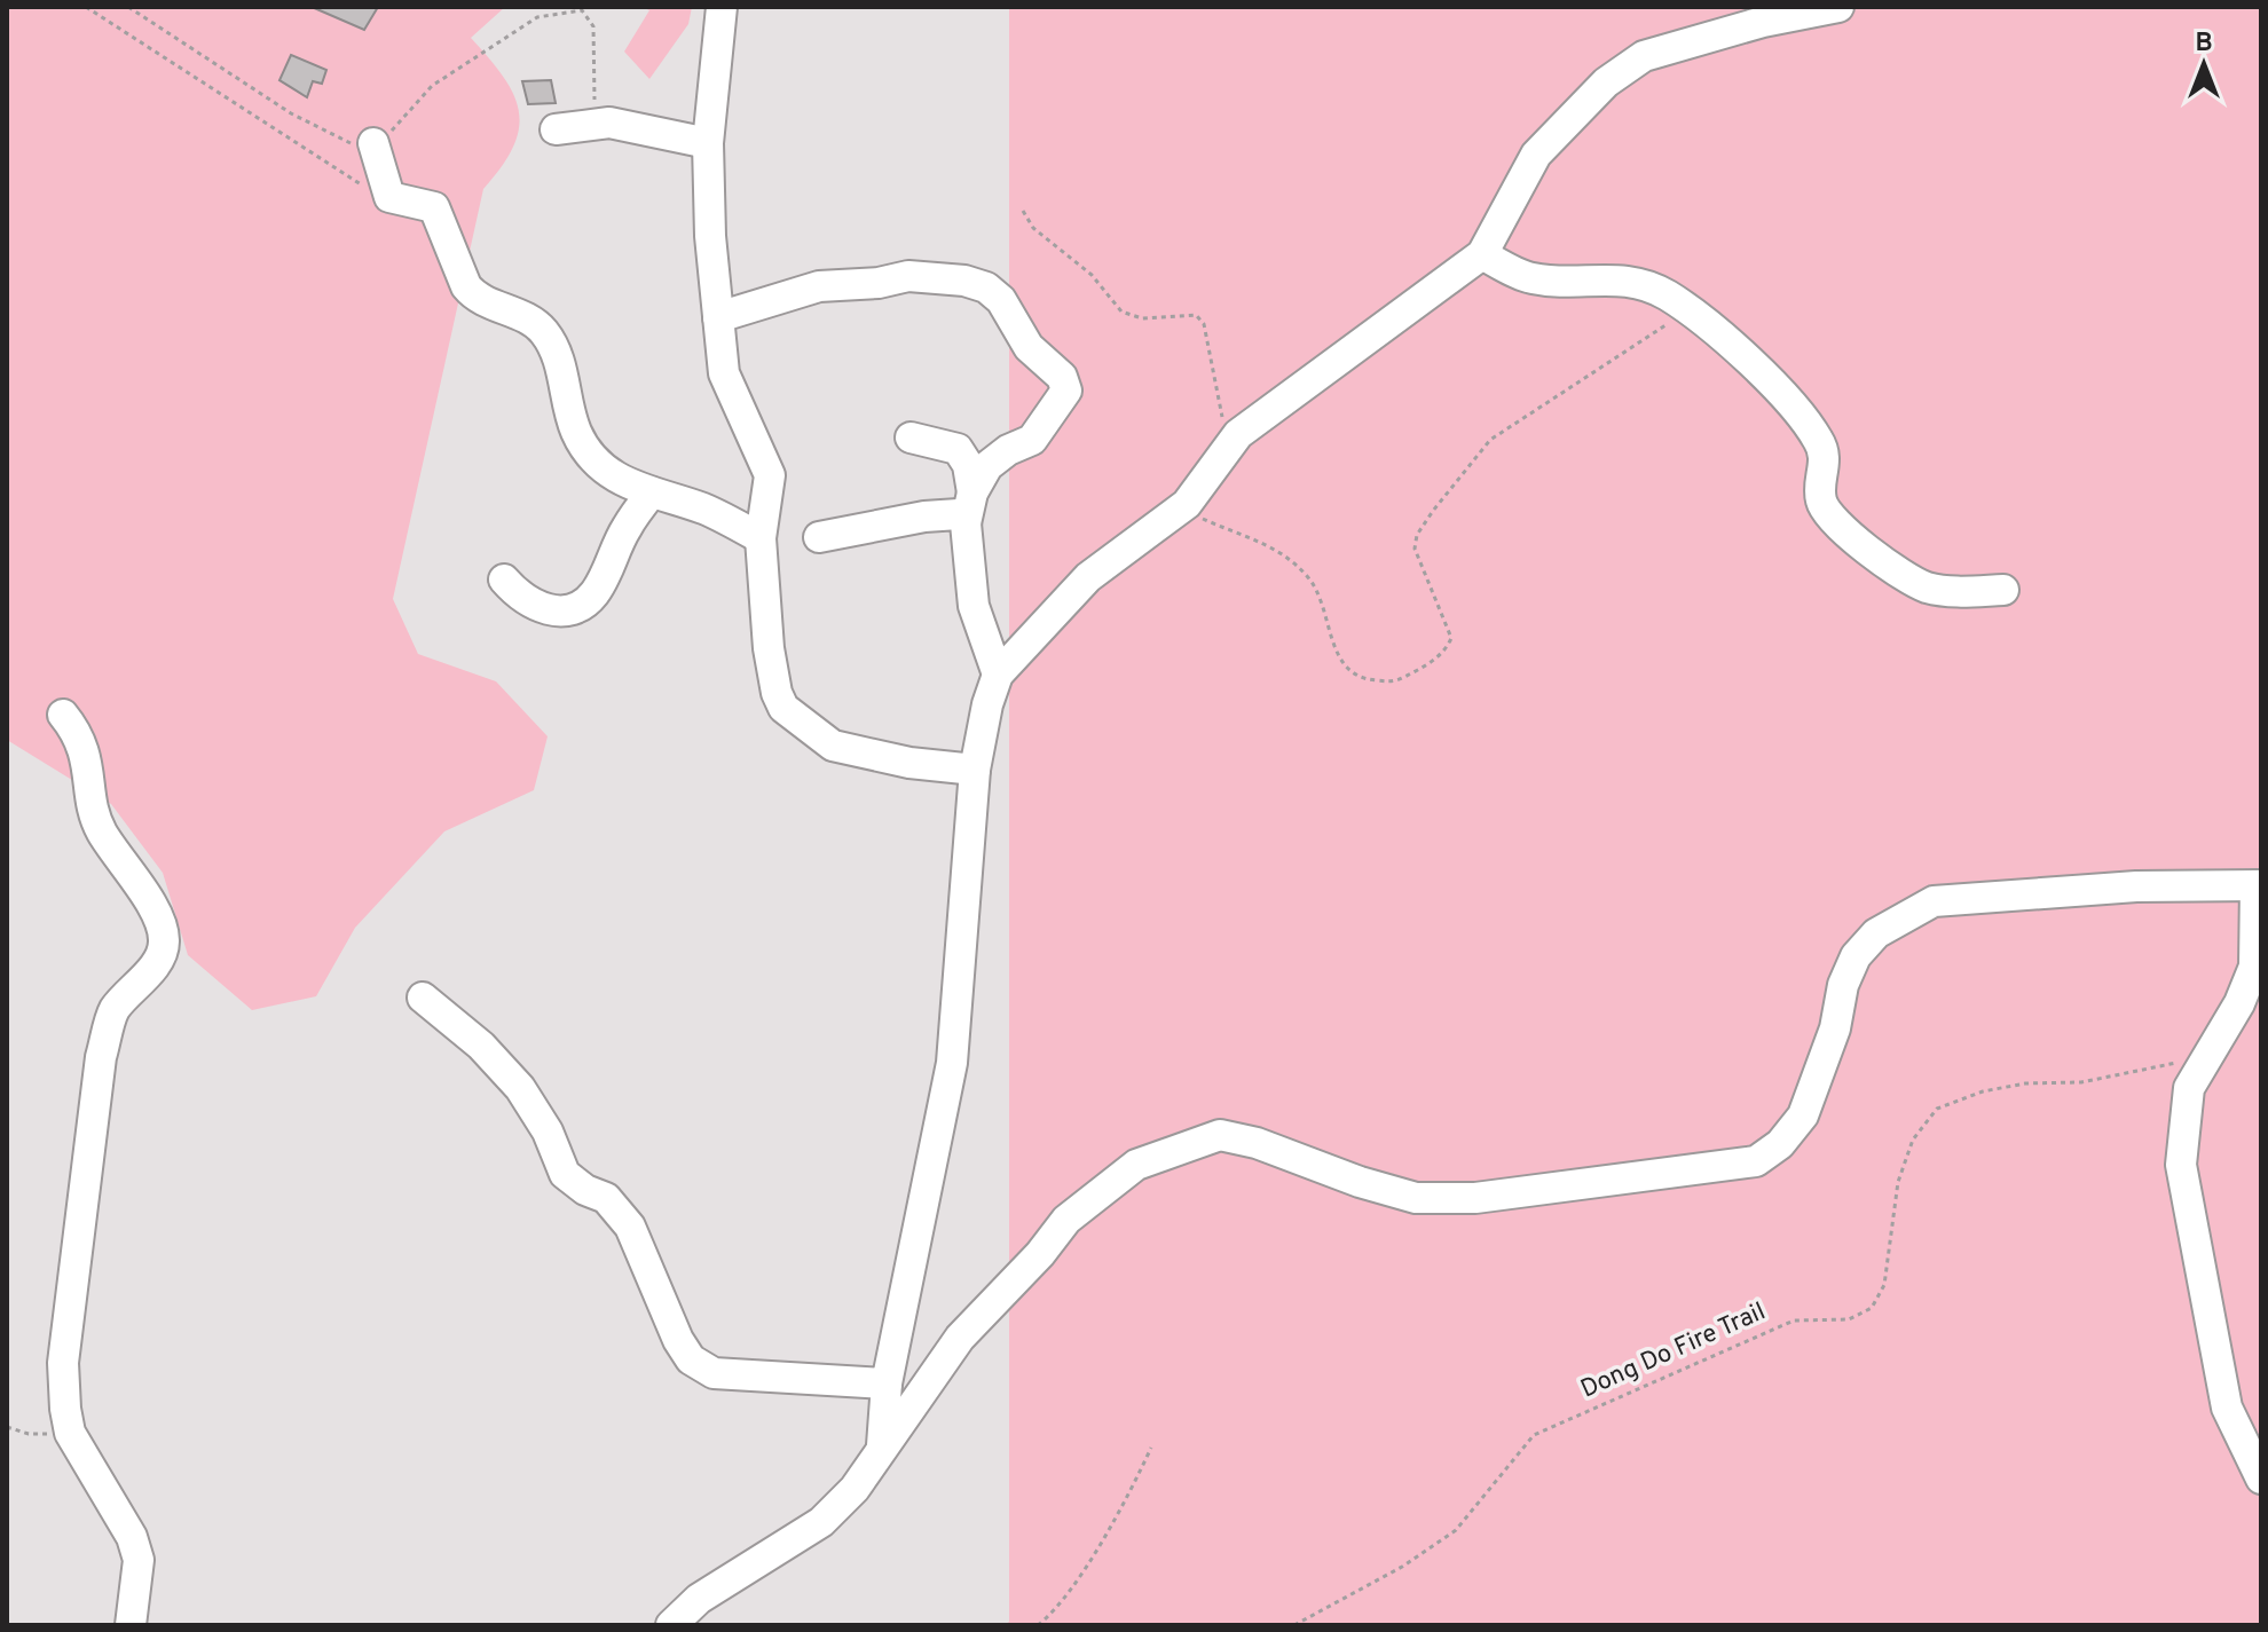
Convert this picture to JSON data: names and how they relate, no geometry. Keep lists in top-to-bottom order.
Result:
{
  "streets": {
    "path": ["Dong Do Fire Trail"]
  },
  "north": "top"
}
